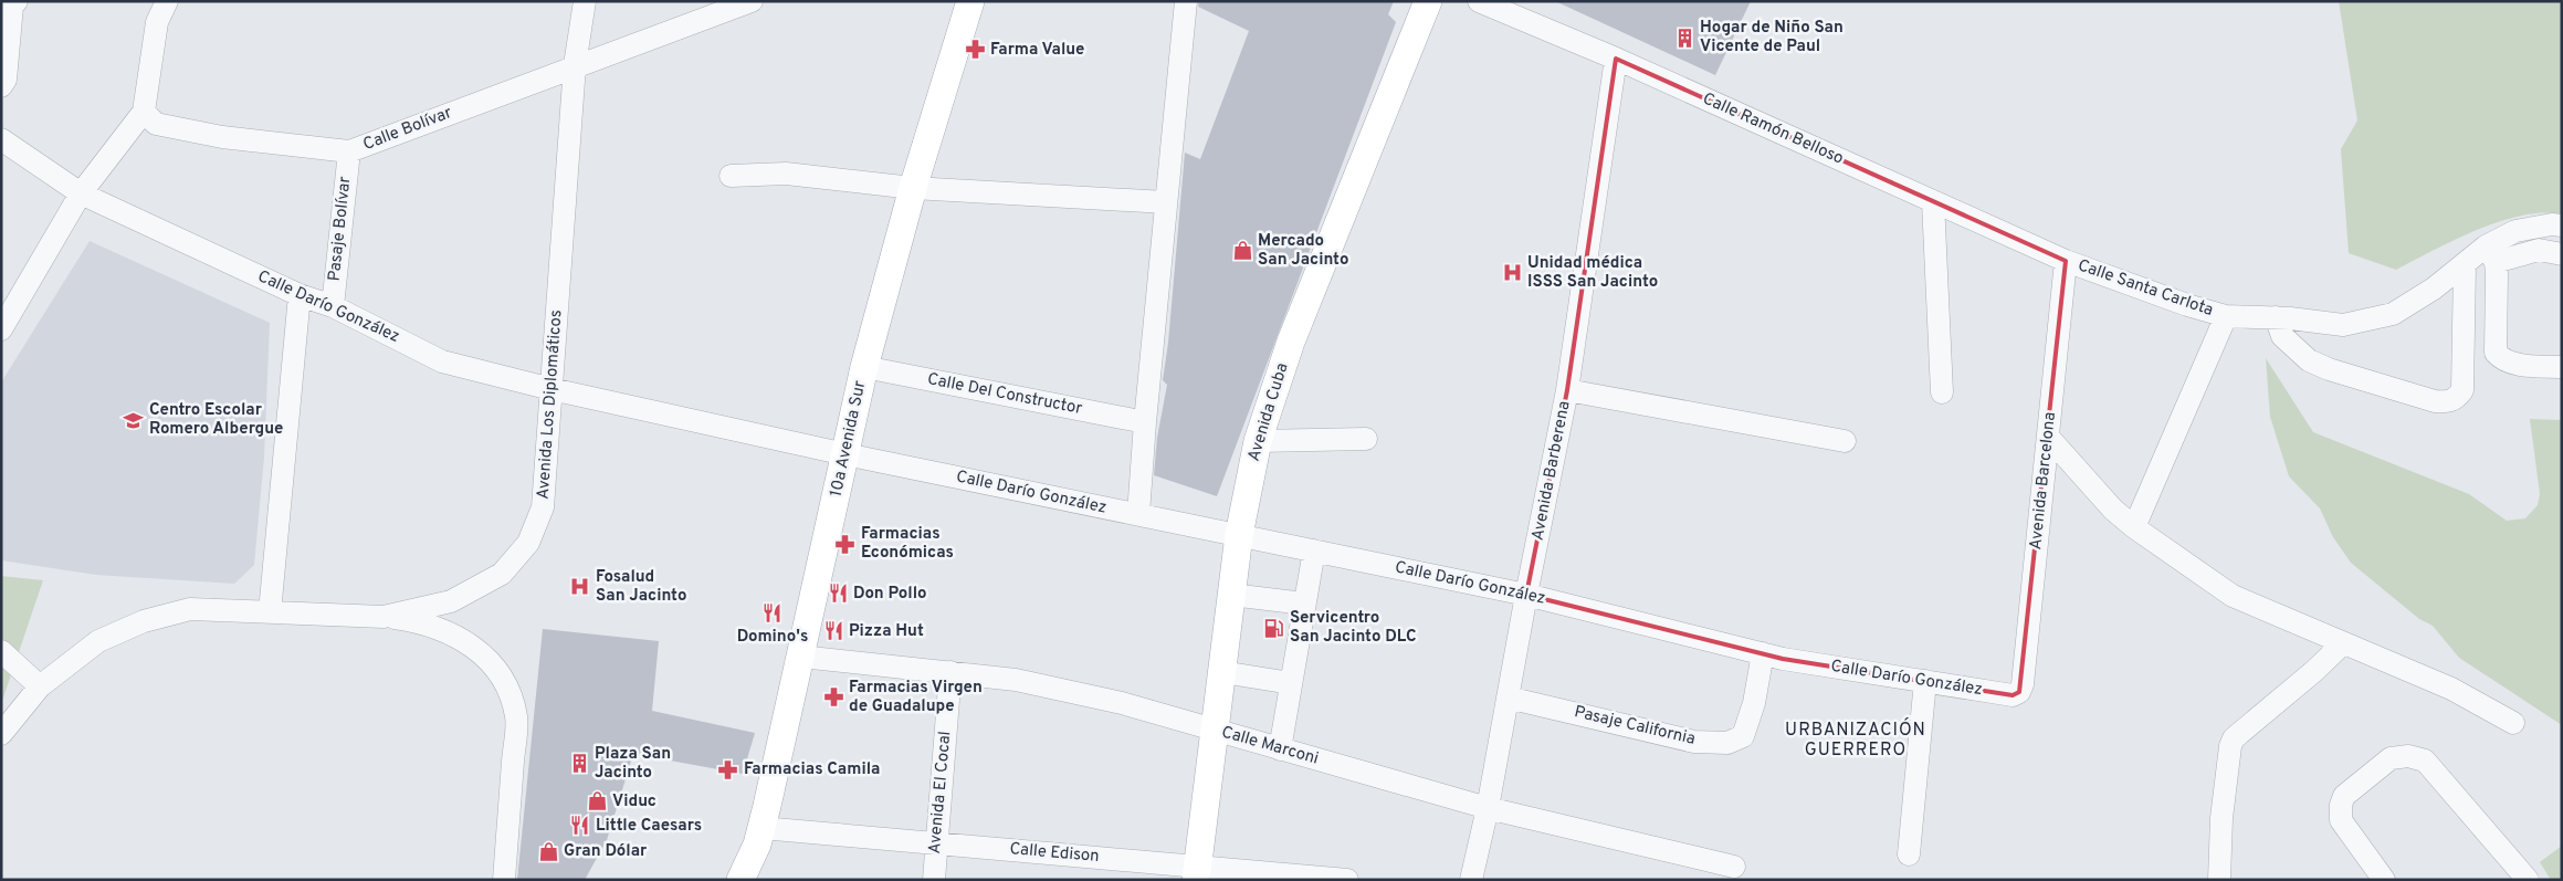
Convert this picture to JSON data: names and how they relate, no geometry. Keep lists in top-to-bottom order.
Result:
{
  "streets": {
    "main road": ["Avenida Cuba", "10a Avenida Sur"],
    "street": [
      "Calle Bolívar",
      "Calle Ramón Belloso",
      "Pasaje Bolívar",
      "Calle Santa Carlota",
      "Calle Darío González",
      "Calle Del Constructor",
      "Avenida Los Diplomáticos",
      "Avenida Barberena",
      "Avenida Barcelona",
      "Pasaje California",
      "Calle Marconi",
      "Avenida El Cocal",
      "Calle Edison"
    ]
  },
  "crossings": [
    ["Calle Bolívar", "Pasaje Bolívar"],
    ["Calle Bolívar", "Avenida Los Diplomáticos"],
    ["Calle Ramón Belloso", "Calle Santa Carlota"],
    ["Calle Ramón Belloso", "Avenida Barberena"],
    ["Calle Ramón Belloso", "Avenida Barcelona"],
    ["Pasaje Bolívar", "Calle Darío González"],
    ["Calle Santa Carlota", "Avenida Barcelona"],
    ["Calle Darío González", "Avenida Los Diplomáticos"],
    ["Calle Darío González", "Avenida Cuba"],
    ["Calle Darío González", "10a Avenida Sur"],
    ["Calle Darío González", "Avenida Barberena"],
    ["Calle Darío González", "Avenida Barcelona"],
    ["Calle Darío González", "Pasaje California"],
    ["Calle Del Constructor", "10a Avenida Sur"],
    ["Avenida Cuba", "Calle Marconi"],
    ["Avenida Cuba", "Calle Edison"],
    ["10a Avenida Sur", "Calle Marconi"],
    ["10a Avenida Sur", "Calle Edison"],
    ["Avenida Barberena", "Pasaje California"],
    ["Avenida Barberena", "Calle Marconi"],
    ["Calle Marconi", "Avenida El Cocal"],
    ["Avenida El Cocal", "Calle Edison"]
  ],
  "districts": ["URBANIZACIÓN GUERRERO"],
  "places": {
    "building": ["Hogar de Niño San Vicente de Paul", "Plaza San Jacinto"],
    "pharmacy": [
      "Farma Value",
      "Farmacias Económicas",
      "Farmacias Virgen de Guadalupe",
      "Farmacias Camila"
    ],
    "shop": ["Mercado San Jacinto", "Viduc", "Gran Dólar"],
    "hospital": ["Unidad médica ISSS San Jacinto", "Fosalud San Jacinto"],
    "school or university": ["Centro Escolar Romero Albergue"],
    "restaurant": [
      "Don Pollo",
      "Domino's",
      "Pizza Hut",
      "Little Caesars"
    ],
    "fuel station": ["Servicentro San Jacinto DLC"]
  }
}
